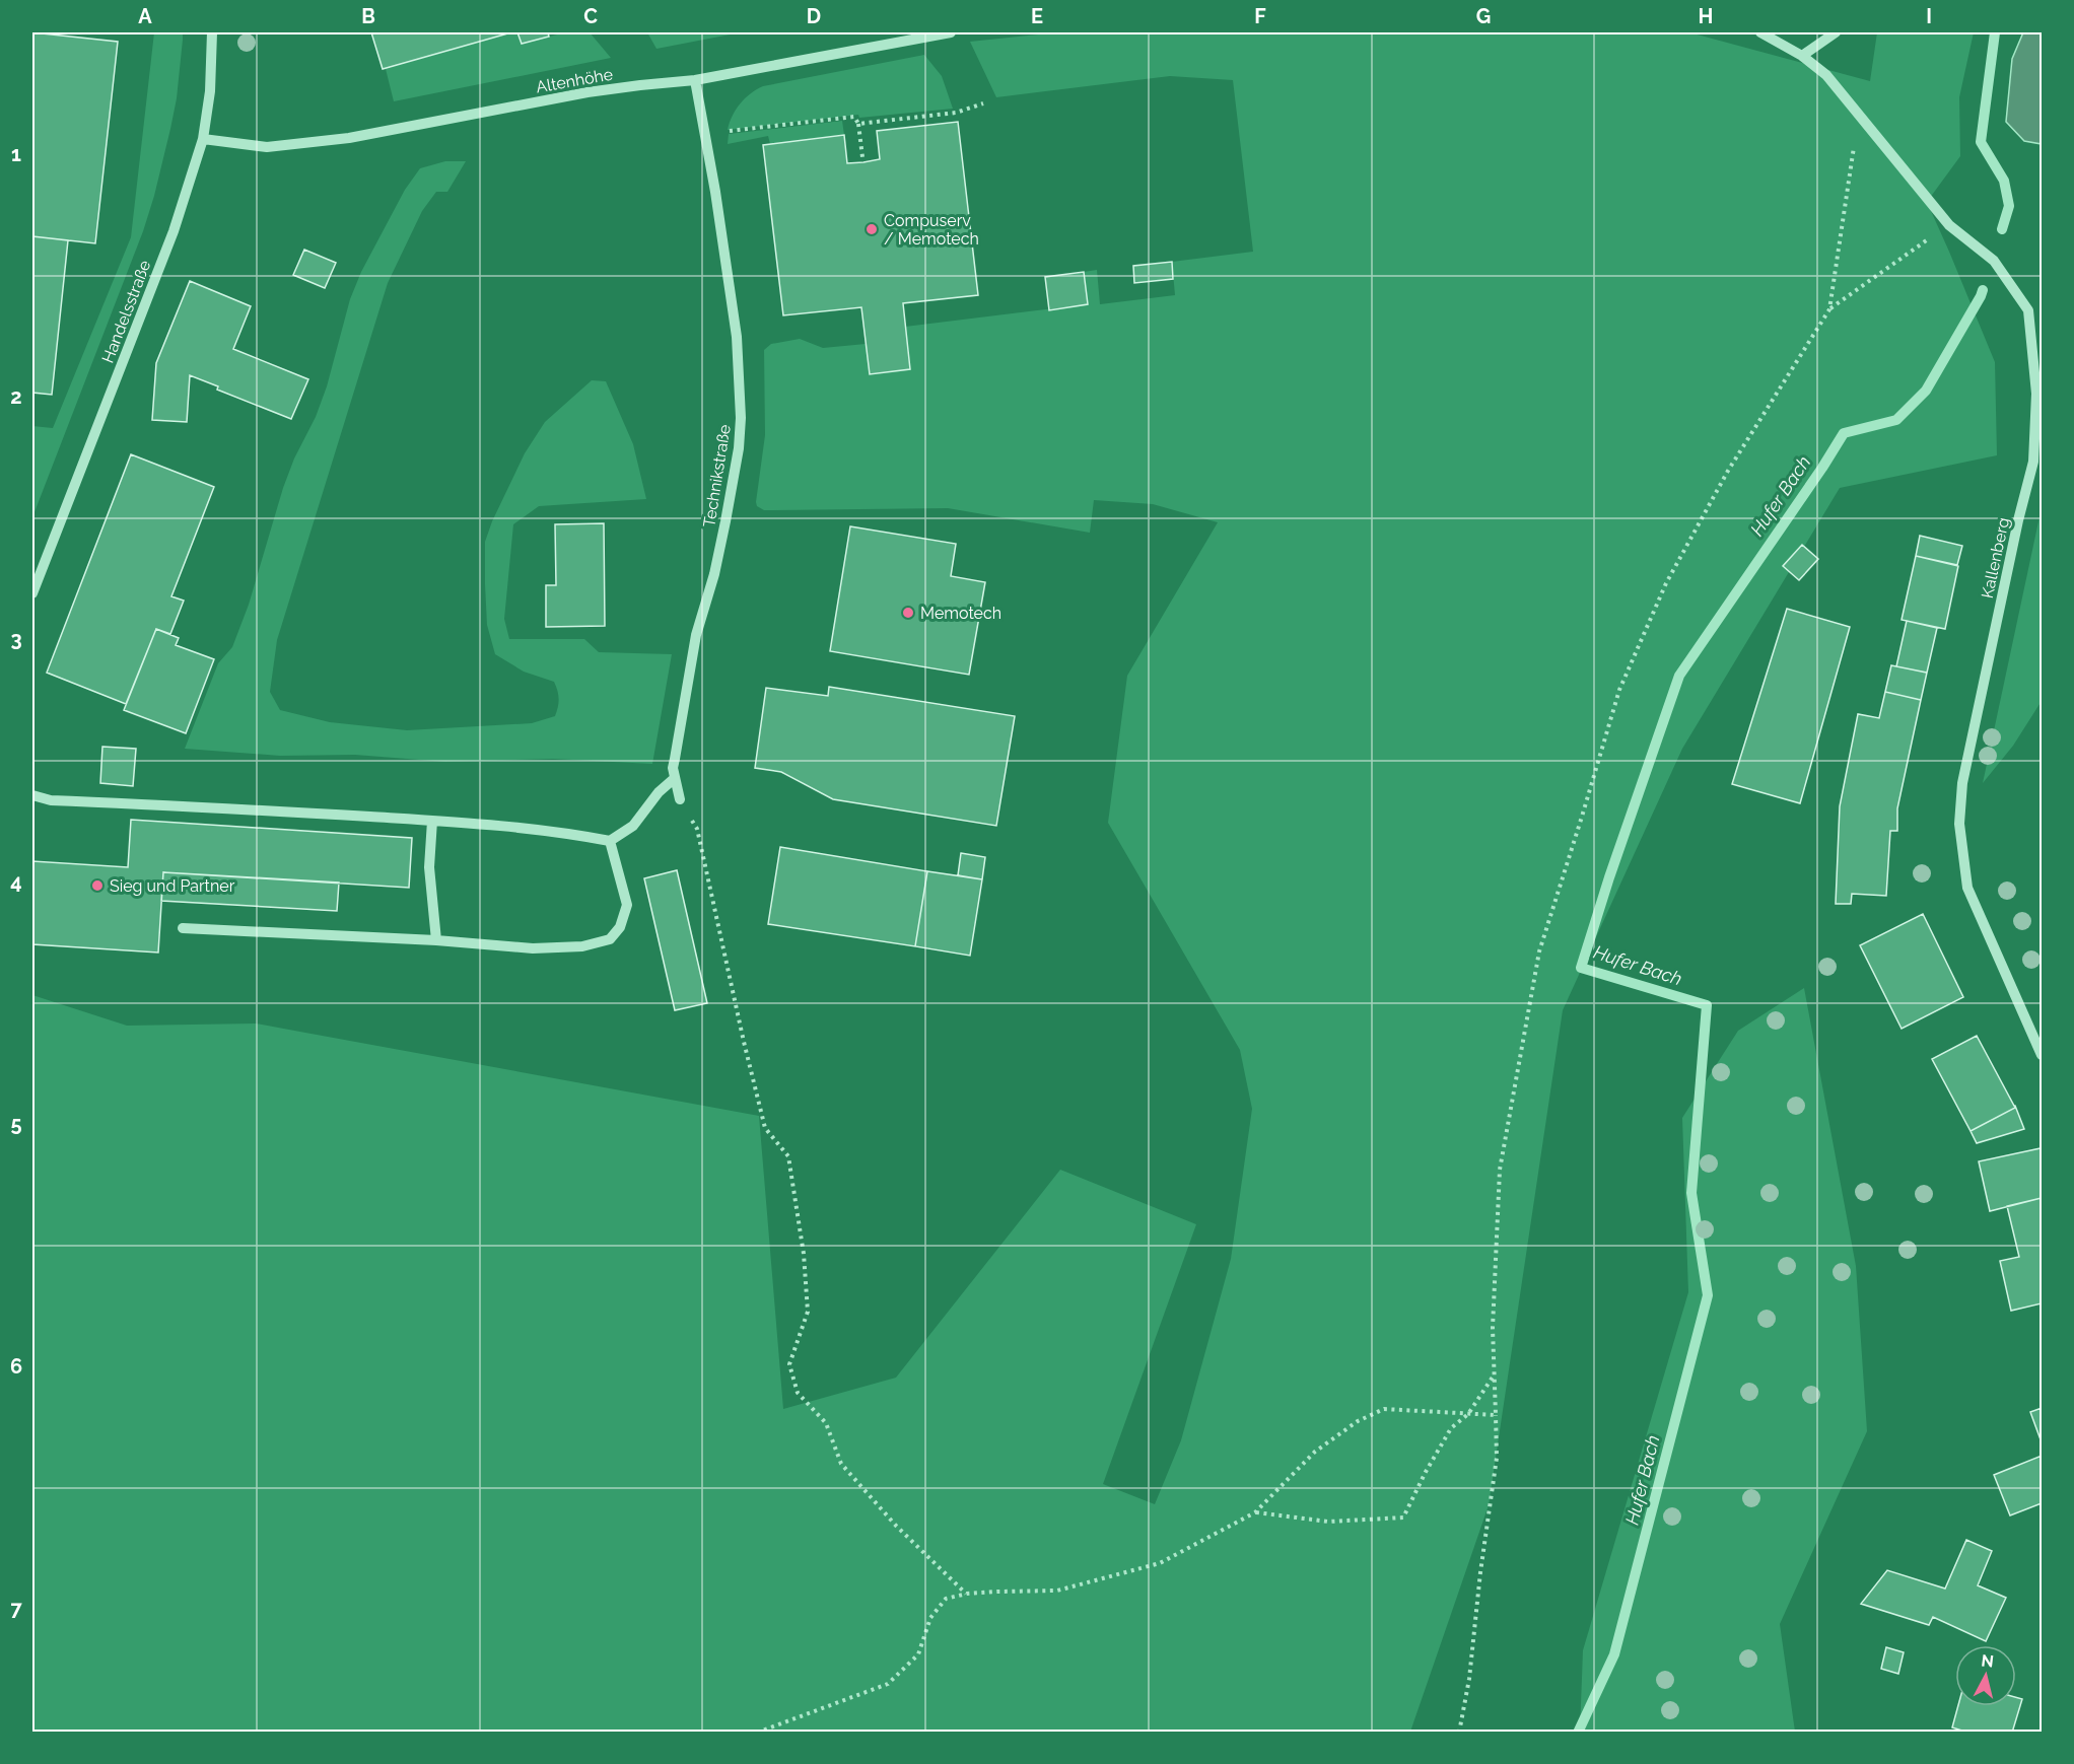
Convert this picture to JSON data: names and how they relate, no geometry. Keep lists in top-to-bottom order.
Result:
{
  "streets": {
    "street": [
      "Altenhöhe",
      "Handelsstraße",
      "Technikstraße",
      "Kallenberg"
    ]
  },
  "crossings": [
    ["Altenhöhe", "Handelsstraße"],
    ["Altenhöhe", "Technikstraße"]
  ],
  "water": ["Hufer Bach"],
  "places": ["Compuserv / Memotech", "Memotech", "Sieg und Partner"],
  "north": "top",
  "grid": {
    "columns": [
      "A",
      "B",
      "C",
      "D",
      "E",
      "F",
      "G",
      "H",
      "I"
    ],
    "rows": [
      "1",
      "2",
      "3",
      "4",
      "5",
      "6",
      "7"
    ]
  }
}
